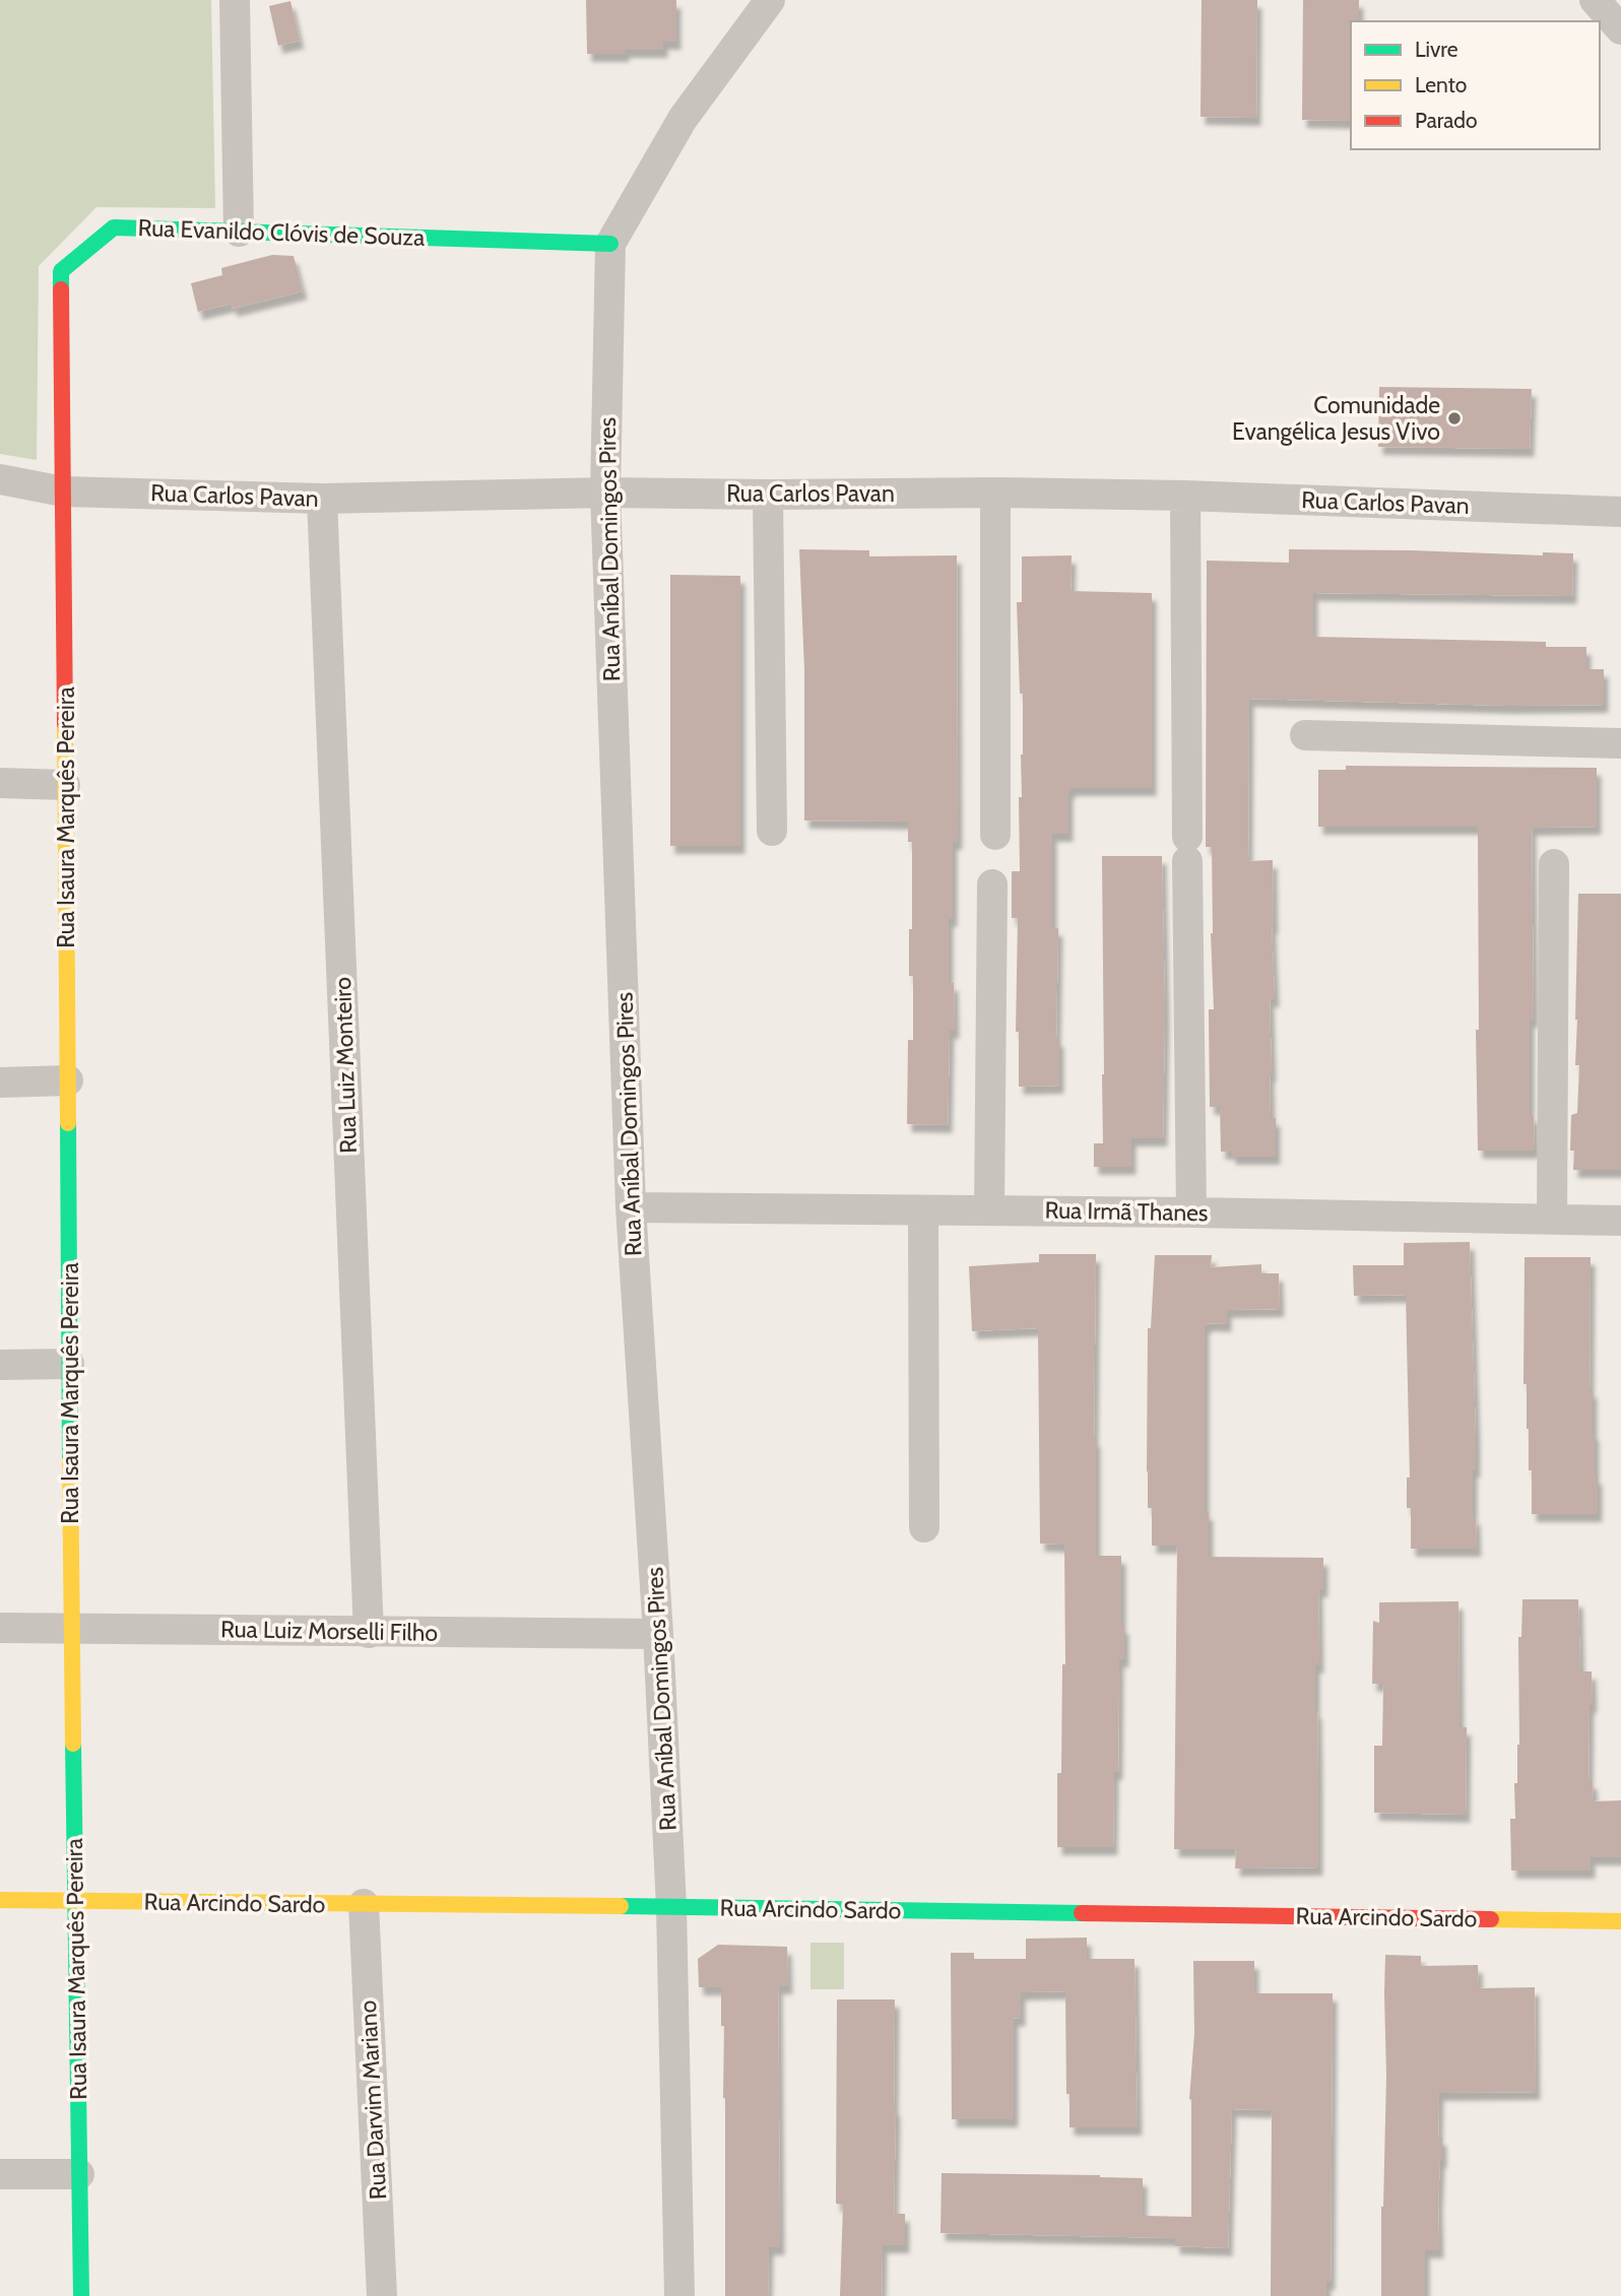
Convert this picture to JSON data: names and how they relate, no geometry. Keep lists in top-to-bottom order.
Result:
{
  "streets": {
    "street": [
      "Rua Evanildo Clóvis de Souza",
      "Rua Carlos Pavan",
      "Rua Aníbal Domingos Pires",
      "Rua Isaura Marquês Pereira",
      "Rua Luiz Monteiro",
      "Rua Irmã Thanes",
      "Rua Luiz Morselli Filho",
      "Rua Arcindo Sardo",
      "Rua Darvim Mariano"
    ]
  },
  "crossings": [
    ["Rua Evanildo Clóvis de Souza", "Rua Carlos Pavan"],
    ["Rua Evanildo Clóvis de Souza", "Rua Aníbal Domingos Pires"],
    ["Rua Evanildo Clóvis de Souza", "Rua Isaura Marquês Pereira"],
    ["Rua Carlos Pavan", "Rua Aníbal Domingos Pires"],
    ["Rua Carlos Pavan", "Rua Isaura Marquês Pereira"],
    ["Rua Carlos Pavan", "Rua Luiz Monteiro"],
    ["Rua Aníbal Domingos Pires", "Rua Irmã Thanes"],
    ["Rua Aníbal Domingos Pires", "Rua Luiz Morselli Filho"],
    ["Rua Aníbal Domingos Pires", "Rua Arcindo Sardo"],
    ["Rua Isaura Marquês Pereira", "Rua Luiz Morselli Filho"],
    ["Rua Isaura Marquês Pereira", "Rua Arcindo Sardo"],
    ["Rua Luiz Monteiro", "Rua Luiz Morselli Filho"],
    ["Rua Arcindo Sardo", "Rua Darvim Mariano"]
  ],
  "places": ["Comunidade Evangélica Jesus Vivo"],
  "legend": ["Livre", "Lento", "Parado"]
}
